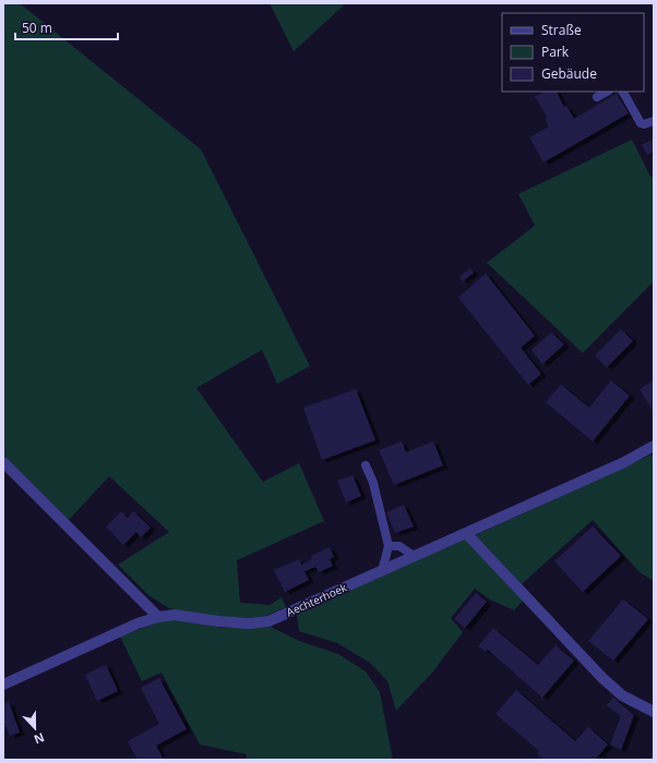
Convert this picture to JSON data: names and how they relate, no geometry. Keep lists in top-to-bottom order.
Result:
{
  "streets": {
    "street": ["Aechterhoek"]
  },
  "legend": ["Straße", "Park", "Gebäude"],
  "scale_bar": "50 m",
  "north": "bottom"
}
